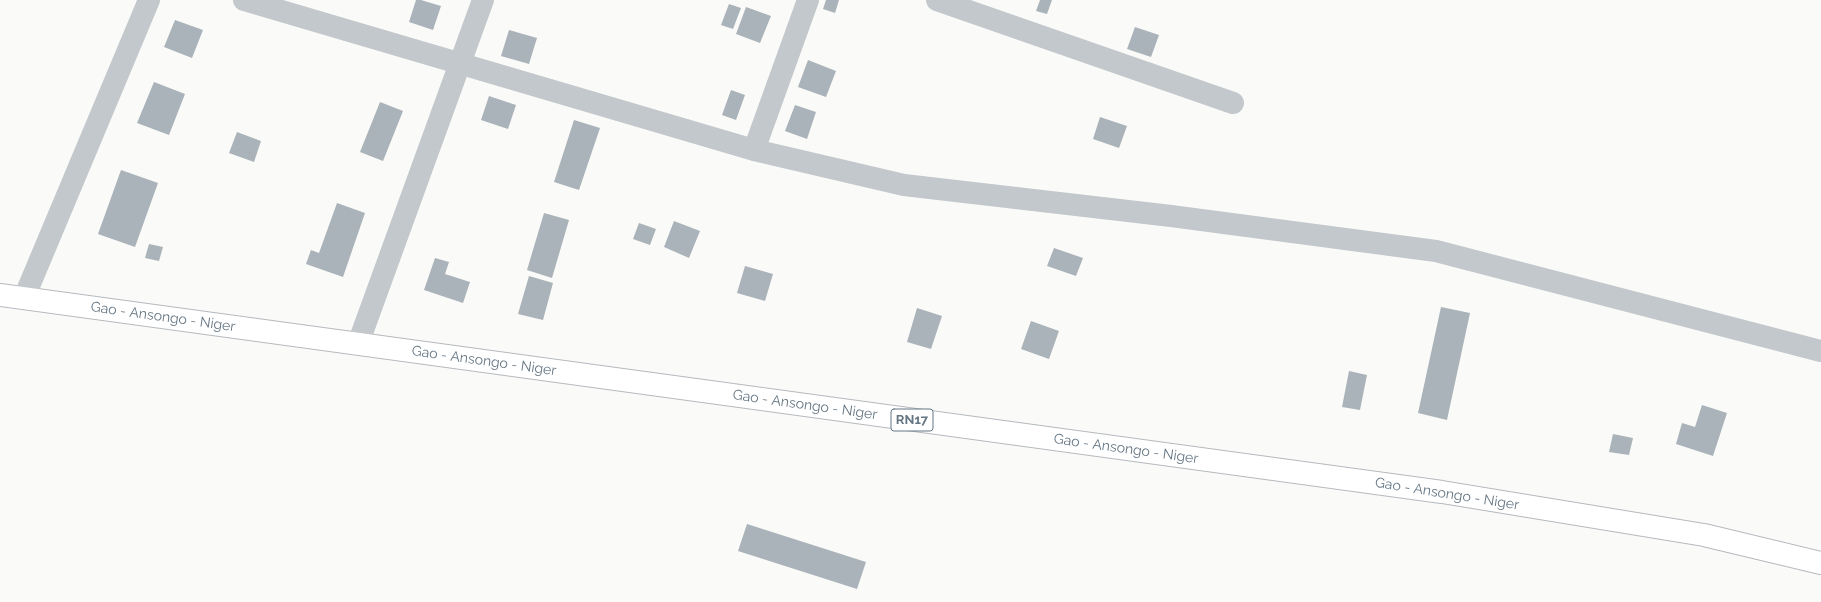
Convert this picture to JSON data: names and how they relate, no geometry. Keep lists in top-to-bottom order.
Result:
{
  "streets": {
    "main road": ["Gao - Ansongo - Niger", "RN17"]
  }
}
